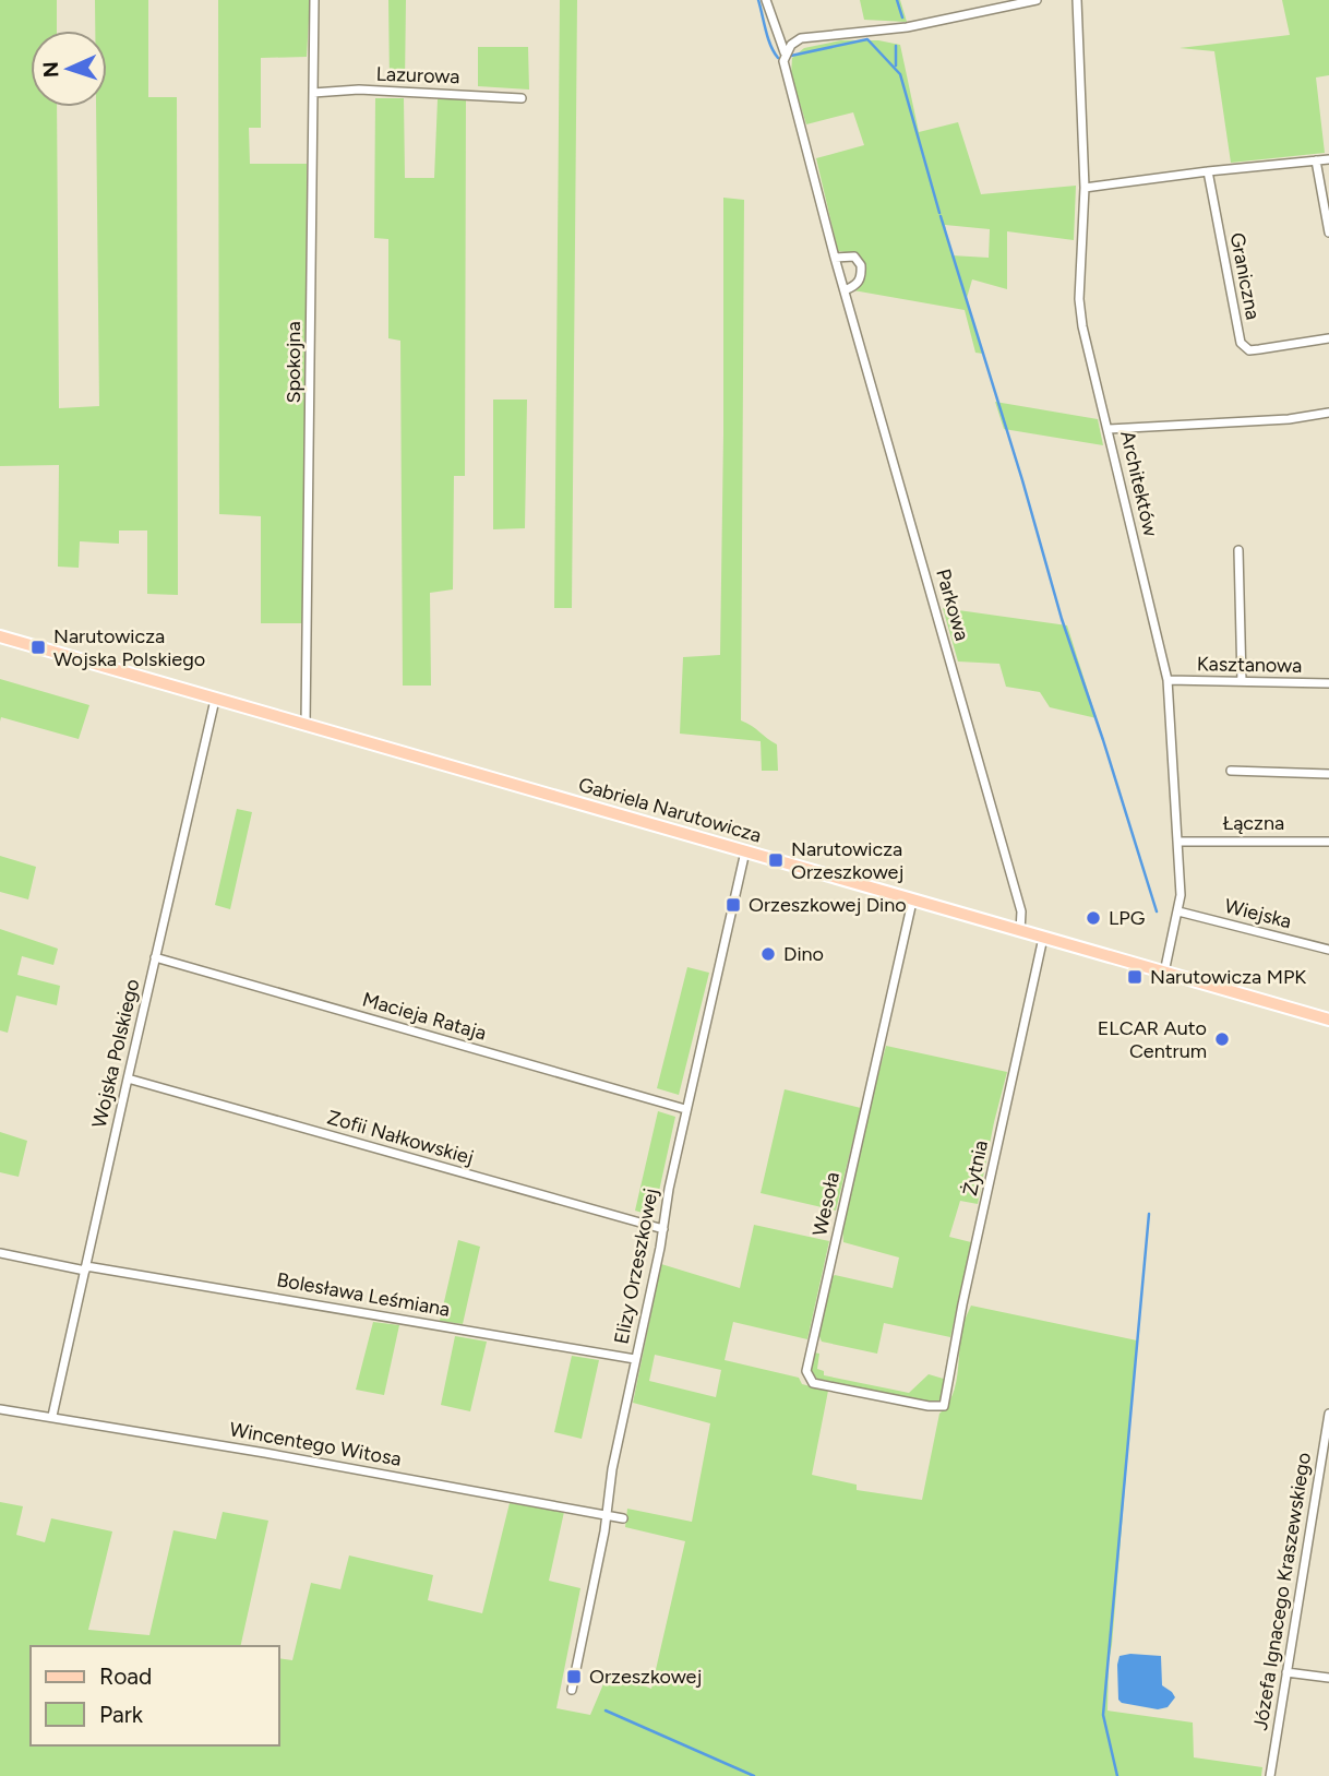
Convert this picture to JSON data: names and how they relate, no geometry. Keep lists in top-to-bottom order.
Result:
{
  "streets": {
    "main road": ["Gabriela Narutowicza"],
    "street": [
      "Lazurowa",
      "Graniczna",
      "Spokojna",
      "Architektów",
      "Parkowa",
      "Kasztanowa",
      "Łączna",
      "Wiejska",
      "Macieja Rataja",
      "Wojska Polskiego",
      "Zofii Nałkowskiej",
      "Żytnia",
      "Wesoła",
      "Elizy Orzeszkowej",
      "Bolesława Leśmiana",
      "Wincentego Witosa",
      "Józefa Ignacego Kraszewskiego"
    ]
  },
  "crossings": [
    ["Lazurowa", "Spokojna"],
    ["Spokojna", "Gabriela Narutowicza"],
    ["Architektów", "Kasztanowa"],
    ["Architektów", "Gabriela Narutowicza"],
    ["Architektów", "Łączna"],
    ["Architektów", "Wiejska"],
    ["Parkowa", "Gabriela Narutowicza"],
    ["Gabriela Narutowicza", "Wojska Polskiego"],
    ["Gabriela Narutowicza", "Żytnia"],
    ["Gabriela Narutowicza", "Wesoła"],
    ["Gabriela Narutowicza", "Elizy Orzeszkowej"],
    ["Macieja Rataja", "Wojska Polskiego"],
    ["Macieja Rataja", "Elizy Orzeszkowej"],
    ["Wojska Polskiego", "Zofii Nałkowskiej"],
    ["Wojska Polskiego", "Bolesława Leśmiana"],
    ["Wojska Polskiego", "Wincentego Witosa"],
    ["Zofii Nałkowskiej", "Elizy Orzeszkowej"],
    ["Żytnia", "Wesoła"],
    ["Elizy Orzeszkowej", "Bolesława Leśmiana"],
    ["Elizy Orzeszkowej", "Wincentego Witosa"]
  ],
  "places": {
    "transit": [
      "Narutowicza Wojska Polskiego",
      "Narutowicza Orzeszkowej",
      "Orzeszkowej Dino",
      "Narutowicza MPK",
      "Orzeszkowej"
    ],
    "other": ["LPG", "Dino", "ELCAR Auto Centrum"]
  },
  "legend": ["Road", "Park"],
  "north": "left"
}
